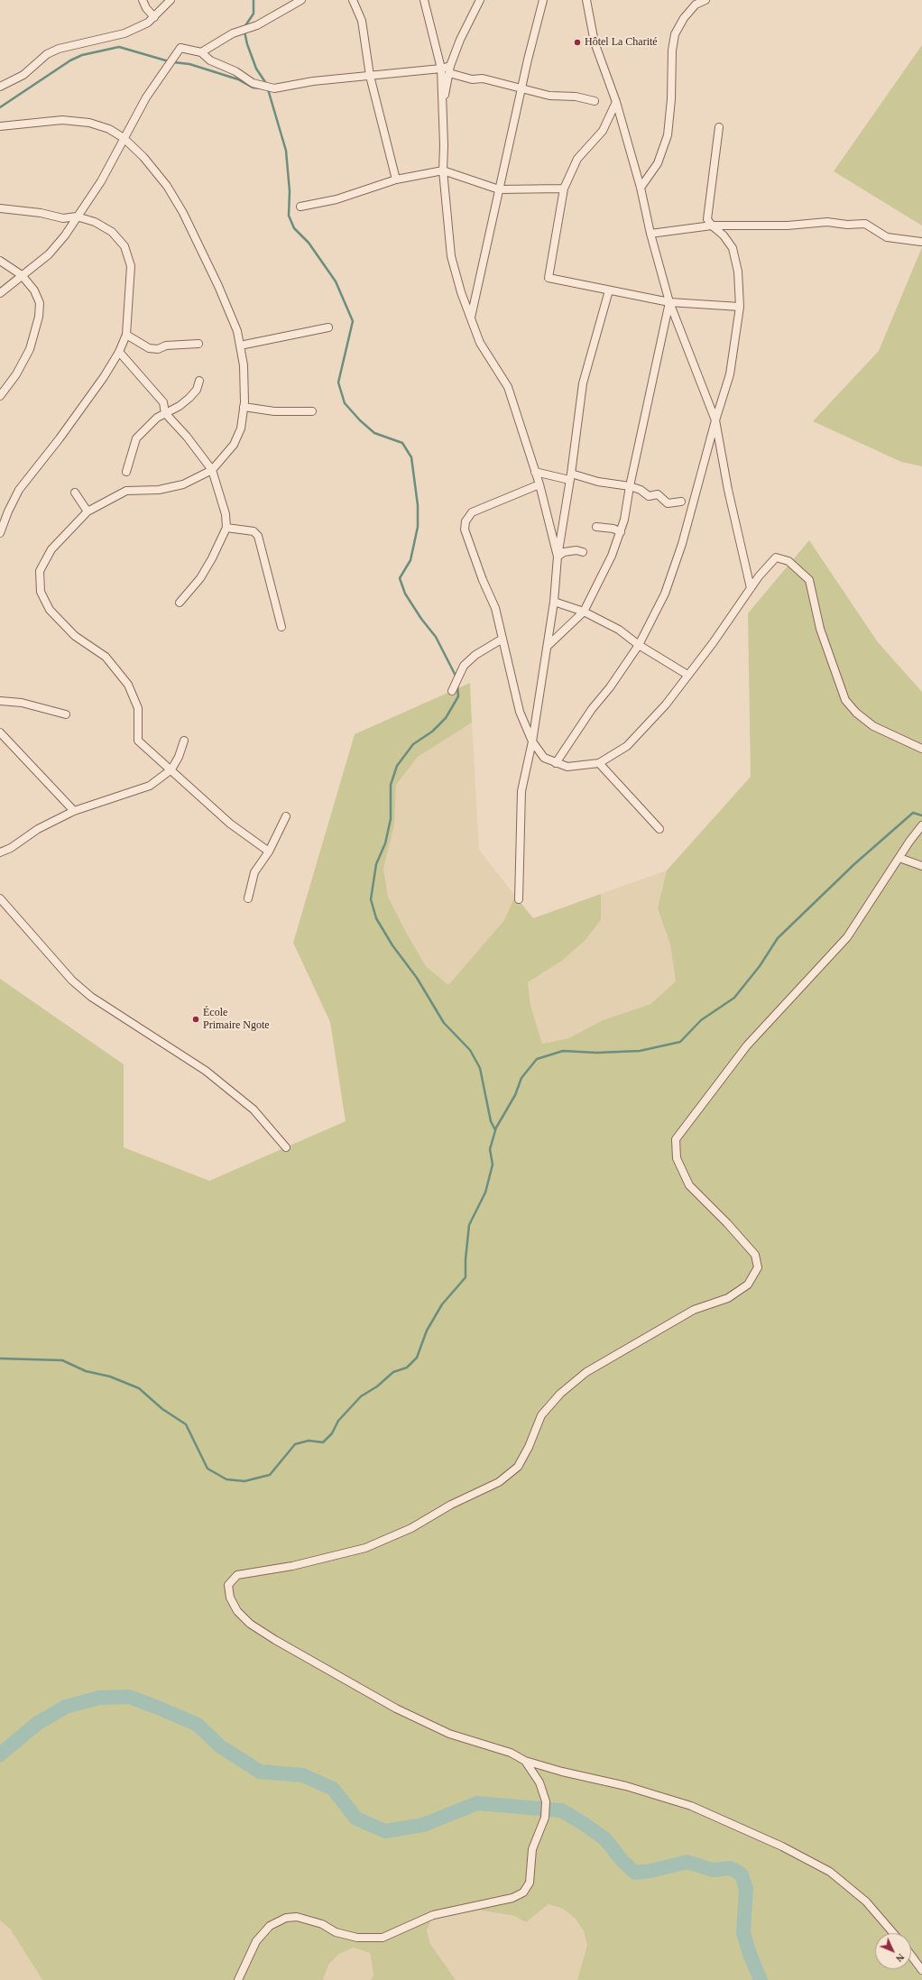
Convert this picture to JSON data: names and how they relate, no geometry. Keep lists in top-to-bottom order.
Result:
{
  "places": ["Hôtel La Charité", "École Primaire Ngote"],
  "north": "bottom right"
}
